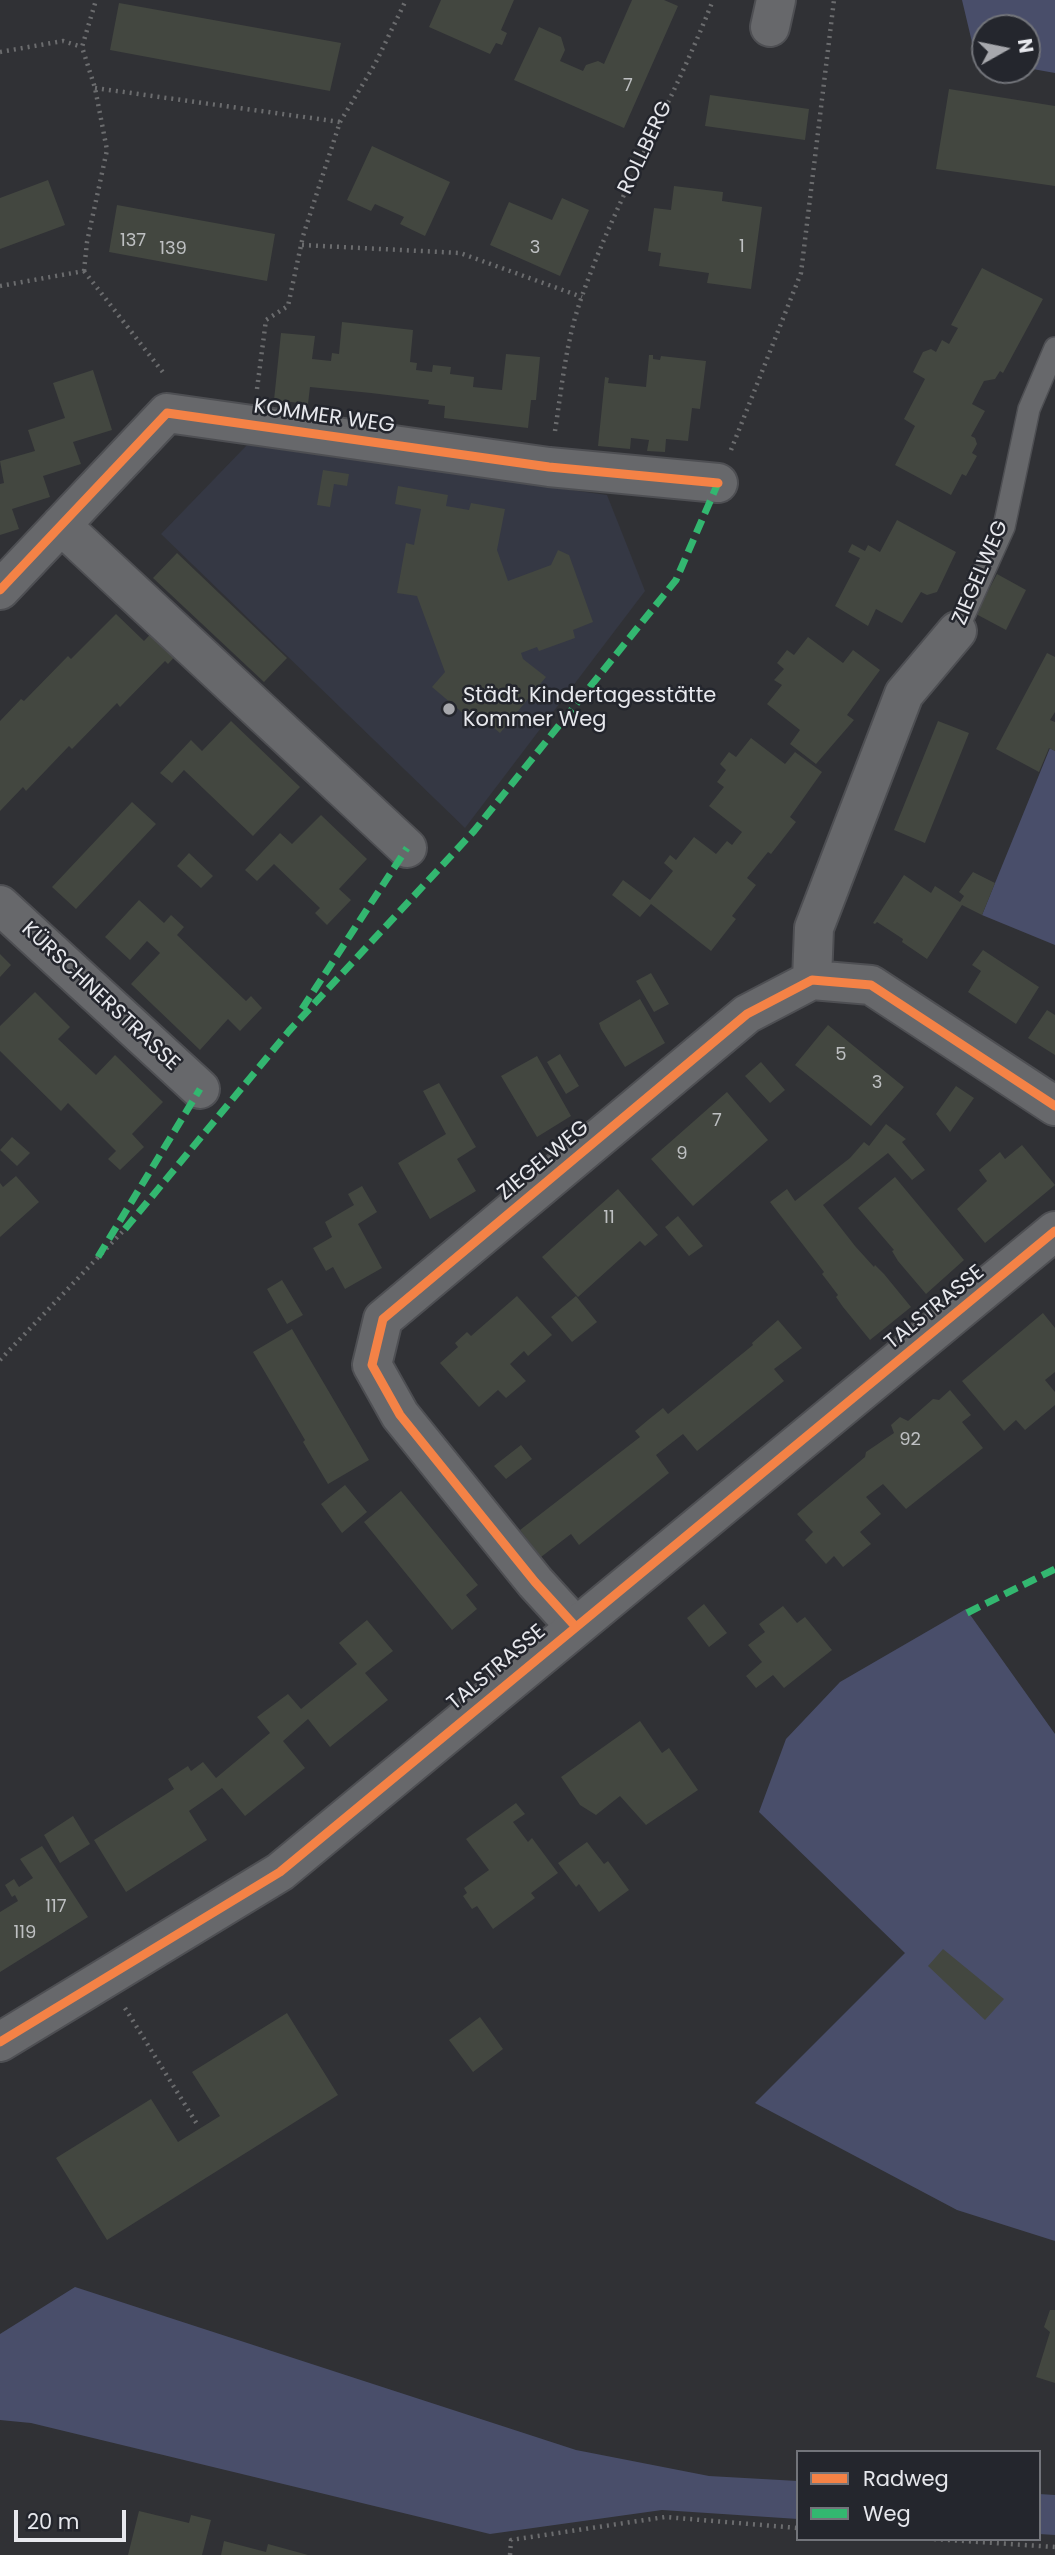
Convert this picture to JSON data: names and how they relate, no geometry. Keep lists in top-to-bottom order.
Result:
{
  "streets": {
    "street": [
      "KOMMER WEG",
      "ZIEGELWEG",
      "KÜRSCHNERSTRASSE",
      "TALSTRASSE"
    ],
    "path": ["ROLLBERG"]
  },
  "crossings": [
    ["ROLLBERG", "KOMMER WEG"],
    ["ZIEGELWEG", "TALSTRASSE"]
  ],
  "places": ["Städt. Kindertagesstätte Kommer Weg"],
  "house_numbers": [
    "7",
    "137",
    "1",
    "3",
    "139",
    "5",
    "3",
    "7",
    "9",
    "11",
    "92",
    "117",
    "119"
  ],
  "legend": ["Radweg", "Weg"],
  "scale_bar": "20 m",
  "north": "right"
}
